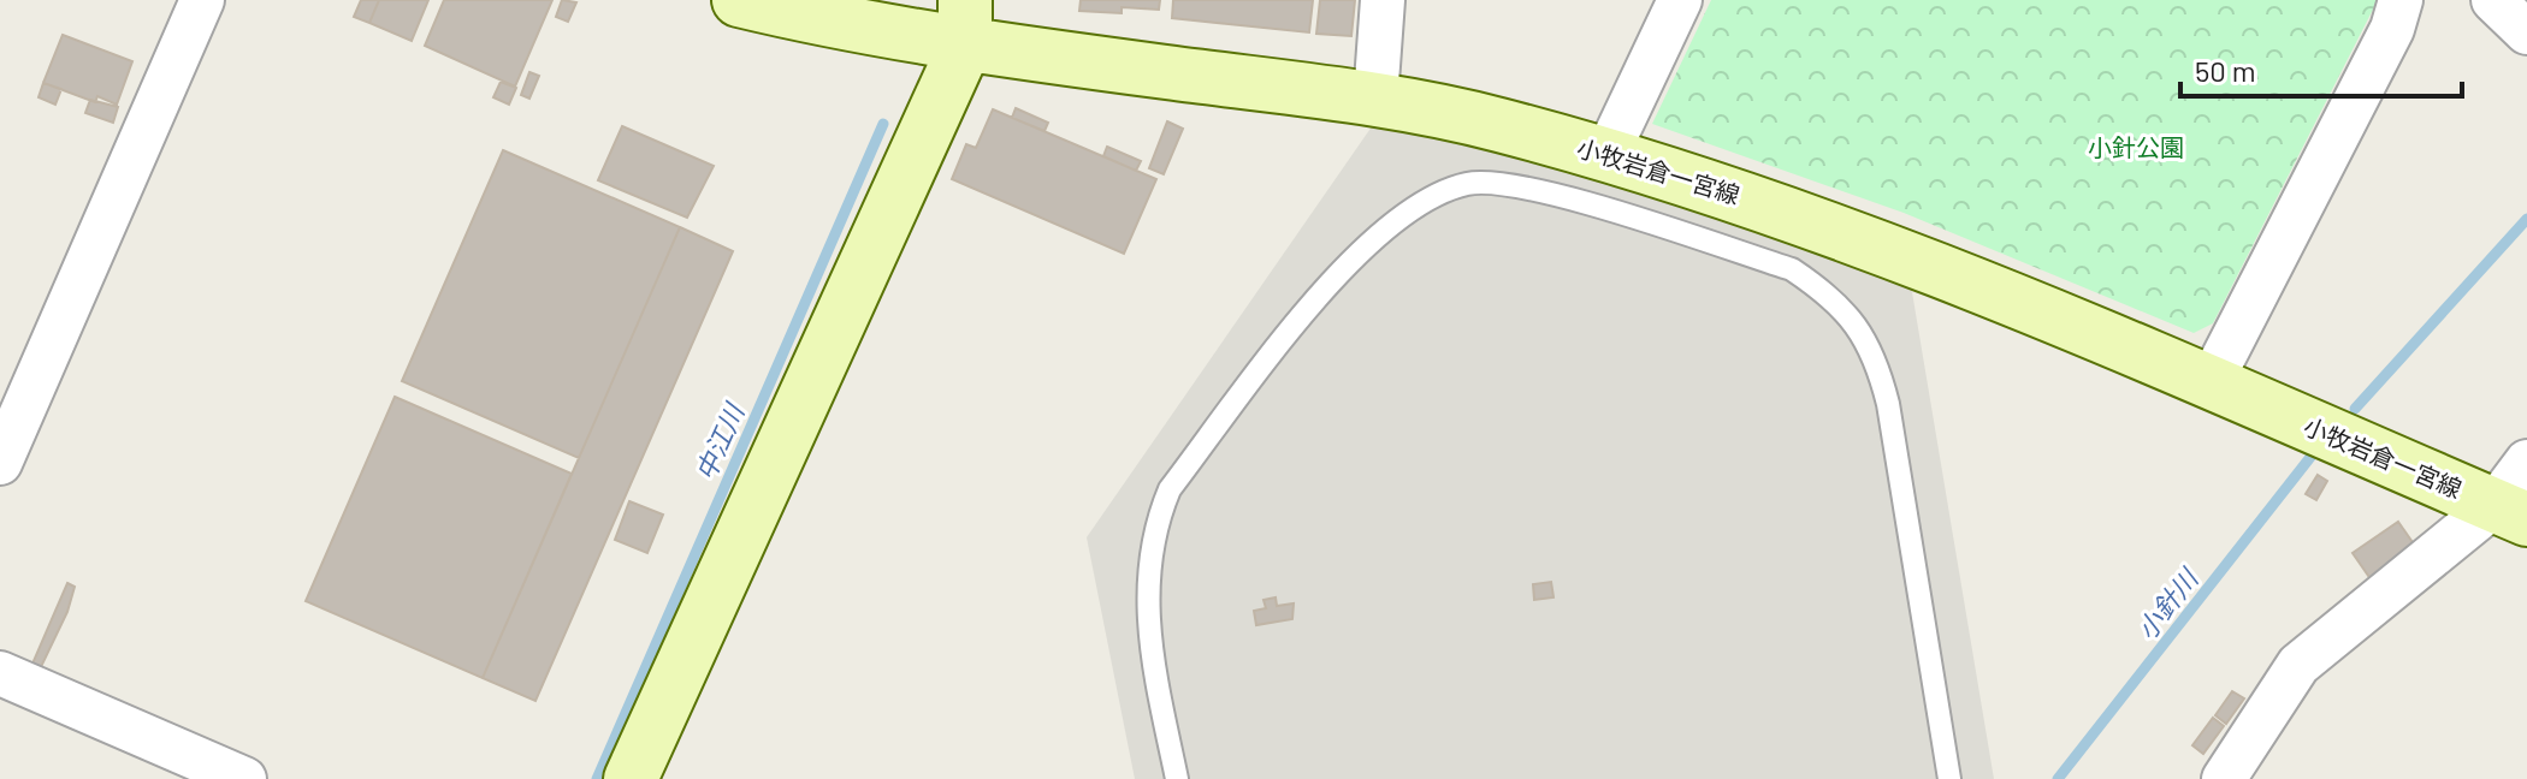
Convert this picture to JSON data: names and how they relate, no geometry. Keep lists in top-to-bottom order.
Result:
{
  "streets": {
    "main road": ["小牧岩倉一宮線"]
  },
  "water": ["中江川", "小針川"],
  "parks": ["小針公園"],
  "scale_bar": "50 m"
}
